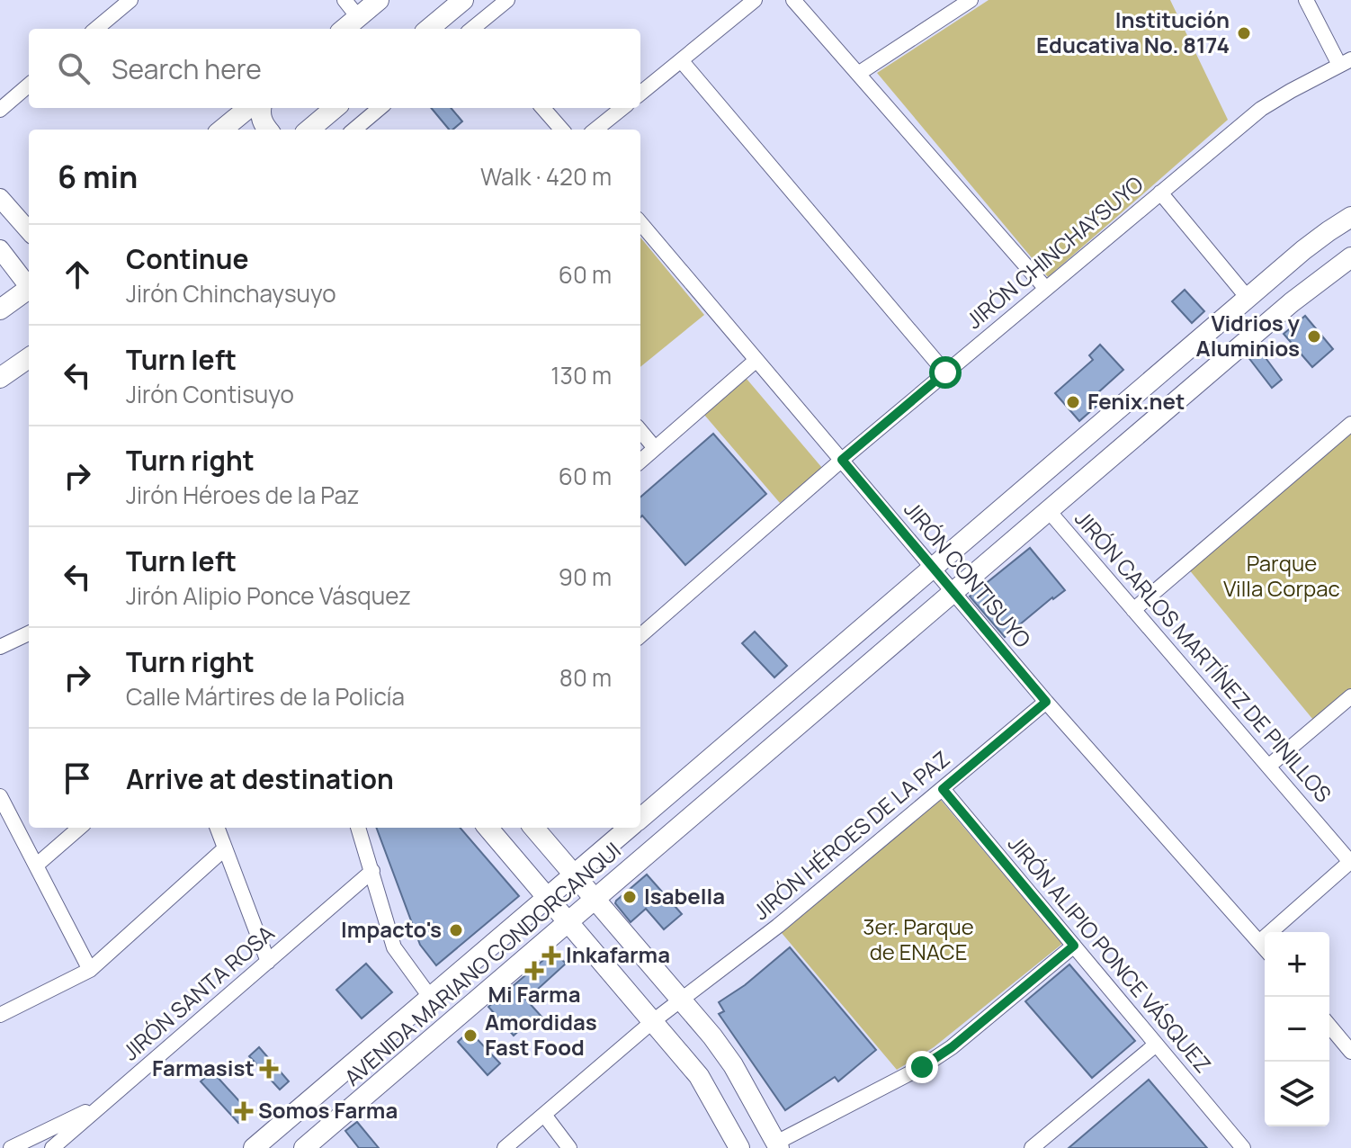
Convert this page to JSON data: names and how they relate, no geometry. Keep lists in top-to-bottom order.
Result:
{
  "streets": {
    "main road": ["AVENIDA MARIANO CONDORCANQUI"],
    "street": [
      "JIRÓN CHINCHAYSUYO",
      "JIRÓN CONTISUYO",
      "JIRÓN CARLOS MARTÍNEZ DE PINILLOS",
      "JIRÓN HÉROES DE LA PAZ",
      "JIRÓN ALIPIO PONCE VÁSQUEZ",
      "JIRÓN SANTA ROSA"
    ]
  },
  "crossings": [
    ["JIRÓN CHINCHAYSUYO", "JIRÓN CONTISUYO"],
    ["JIRÓN CONTISUYO", "JIRÓN HÉROES DE LA PAZ"],
    ["JIRÓN CONTISUYO", "AVENIDA MARIANO CONDORCANQUI"],
    ["JIRÓN CARLOS MARTÍNEZ DE PINILLOS", "AVENIDA MARIANO CONDORCANQUI"],
    ["JIRÓN HÉROES DE LA PAZ", "JIRÓN ALIPIO PONCE VÁSQUEZ"]
  ],
  "parks": ["Parque Villa Corpac", "3er. Parque de ENACE"],
  "places": {
    "other": [
      "Institución Educativa No. 8174",
      "Vidrios y Aluminios",
      "Fenix.net",
      "Isabella",
      "Impacto's",
      "Amordidas Fast Food"
    ],
    "health": [
      "Inkafarma",
      "Mi Farma",
      "Farmasist",
      "Somos Farma"
    ]
  },
  "page": {
    "search": "Search here",
    "heading": ["6 min", "Walk · 420 m"],
    "list": [
      ["Continue", "Jirón Chinchaysuyo", "60 m"],
      ["Turn left", "Jirón Contisuyo", "130 m"],
      ["Turn right", "Jirón Héroes de la Paz", "60 m"],
      ["Turn left", "Jirón Alipio Ponce Vásquez", "90 m"],
      ["Turn right", "Calle Mártires de la Policía", "80 m"],
      "Arrive at destination"
    ],
    "map_buttons": ["+", "−"]
  }
}
